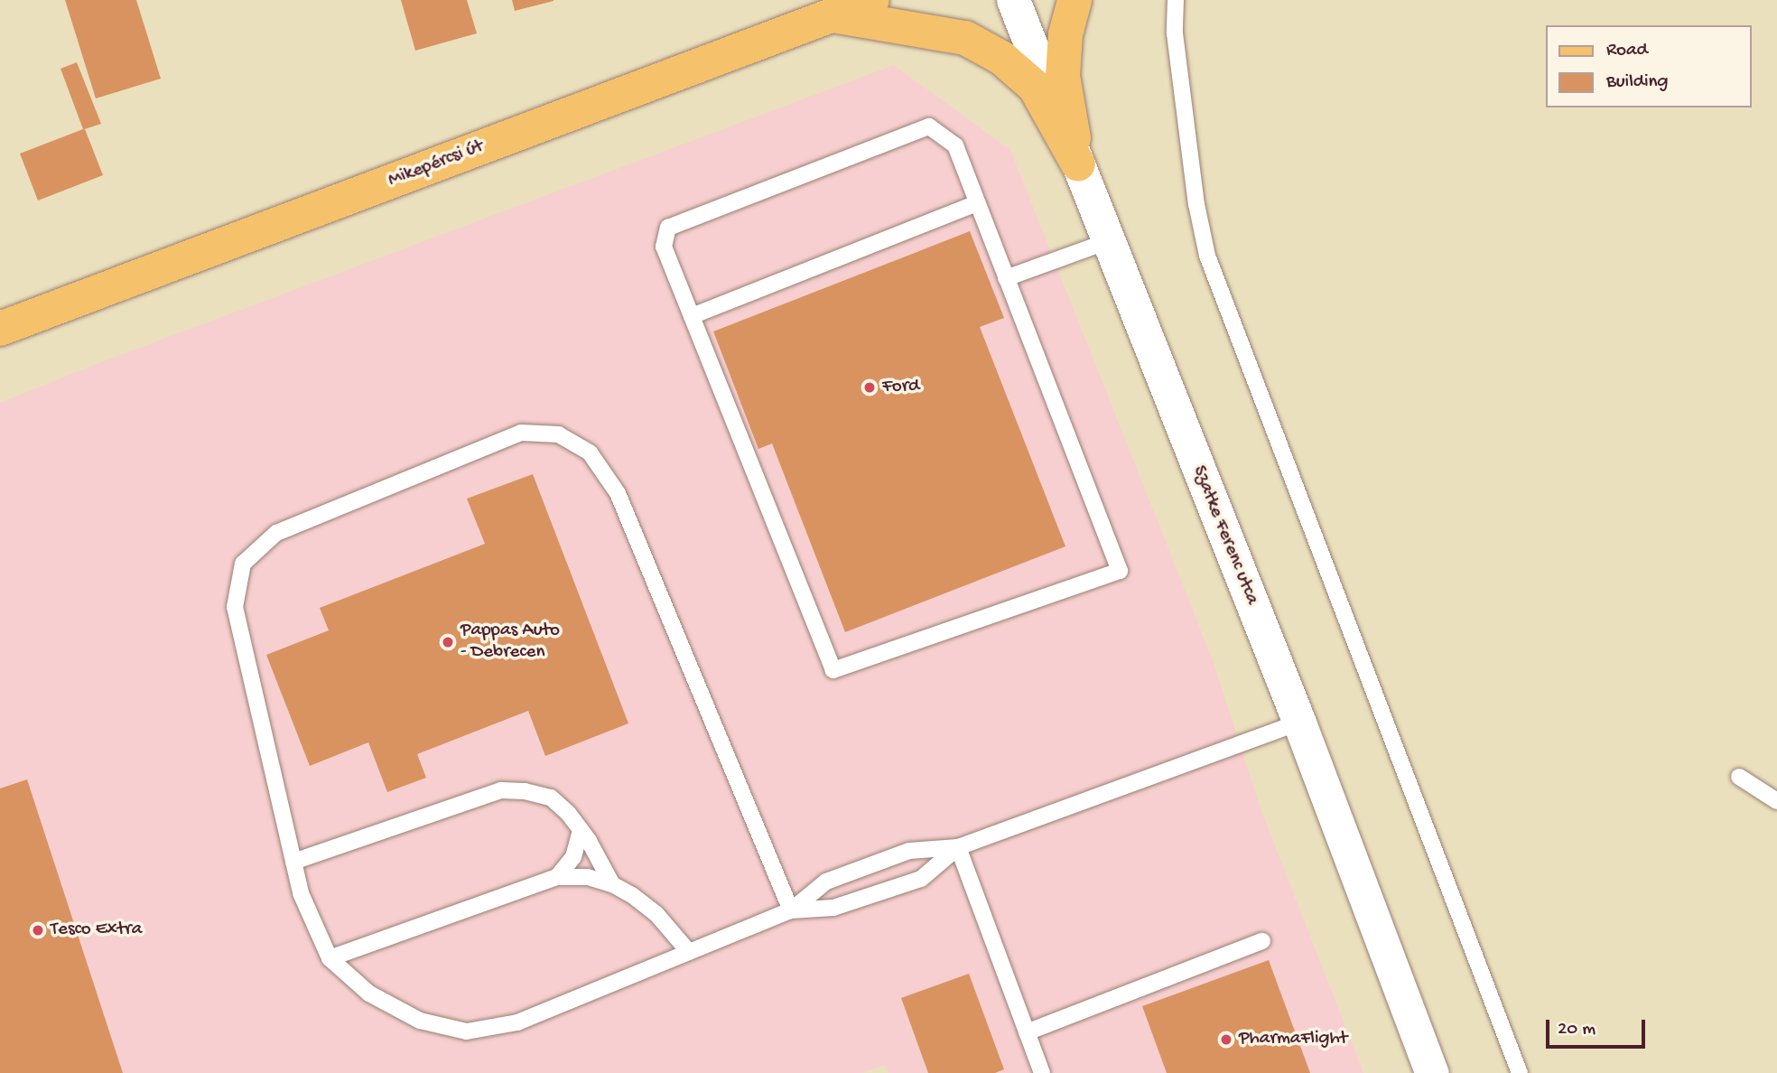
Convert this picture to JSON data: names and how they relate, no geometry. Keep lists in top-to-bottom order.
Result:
{
  "streets": {
    "main road": ["Mikepércsi út"],
    "street": ["Szatke Ferenc utca"]
  },
  "places": [
    "Ford",
    "Pappas Auto - Debrecen",
    "Tesco Extra",
    "PharmaFlight"
  ],
  "legend": ["Road", "Building"],
  "scale_bar": "20 m"
}
